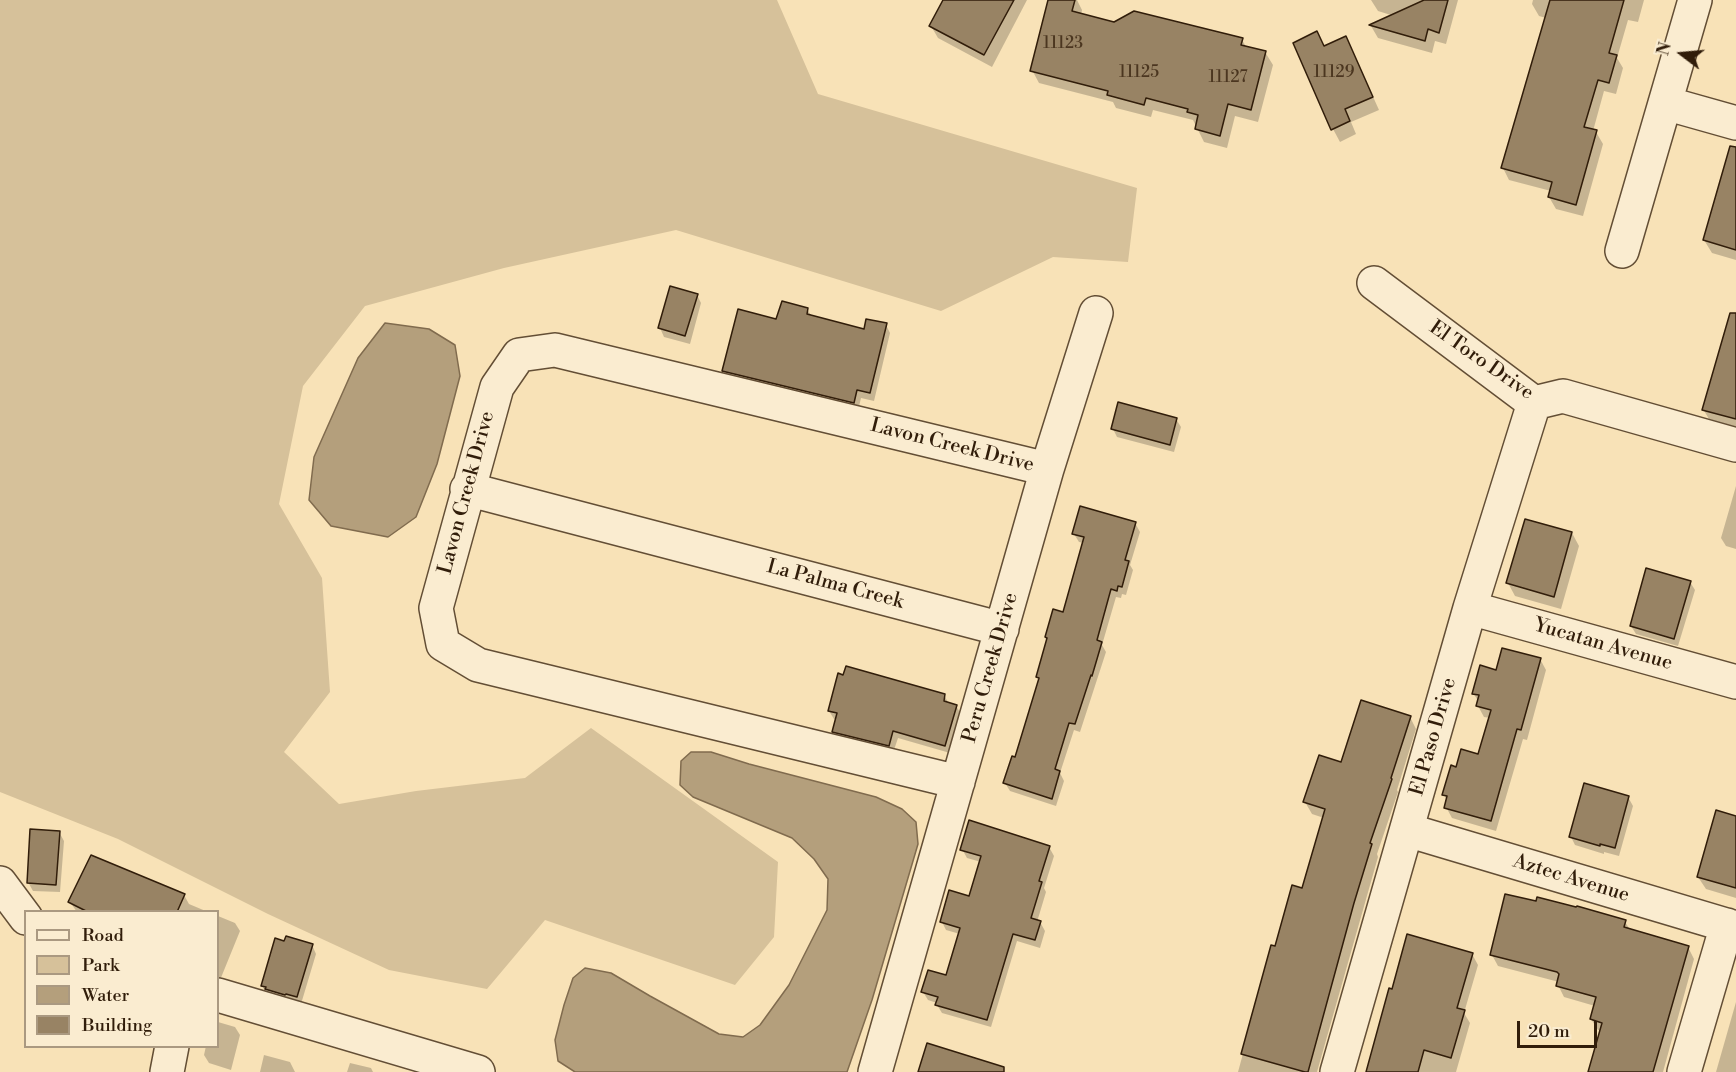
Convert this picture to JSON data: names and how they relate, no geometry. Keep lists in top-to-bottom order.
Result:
{
  "streets": {
    "street": [
      "El Toro Drive",
      "Lavon Creek Drive",
      "La Palma Creek",
      "Yucatan Avenue",
      "Peru Creek Drive",
      "El Paso Drive",
      "Aztec Avenue"
    ]
  },
  "crossings": [
    ["El Toro Drive", "El Paso Drive"],
    ["Lavon Creek Drive", "La Palma Creek"],
    ["Lavon Creek Drive", "Peru Creek Drive"],
    ["La Palma Creek", "Peru Creek Drive"],
    ["Yucatan Avenue", "El Paso Drive"],
    ["El Paso Drive", "Aztec Avenue"]
  ],
  "house_numbers": [
    "11123",
    "11125",
    "11129",
    "11127"
  ],
  "legend": [
    "Road",
    "Park",
    "Water",
    "Building"
  ],
  "scale_bar": "20 m",
  "north": "left"
}
